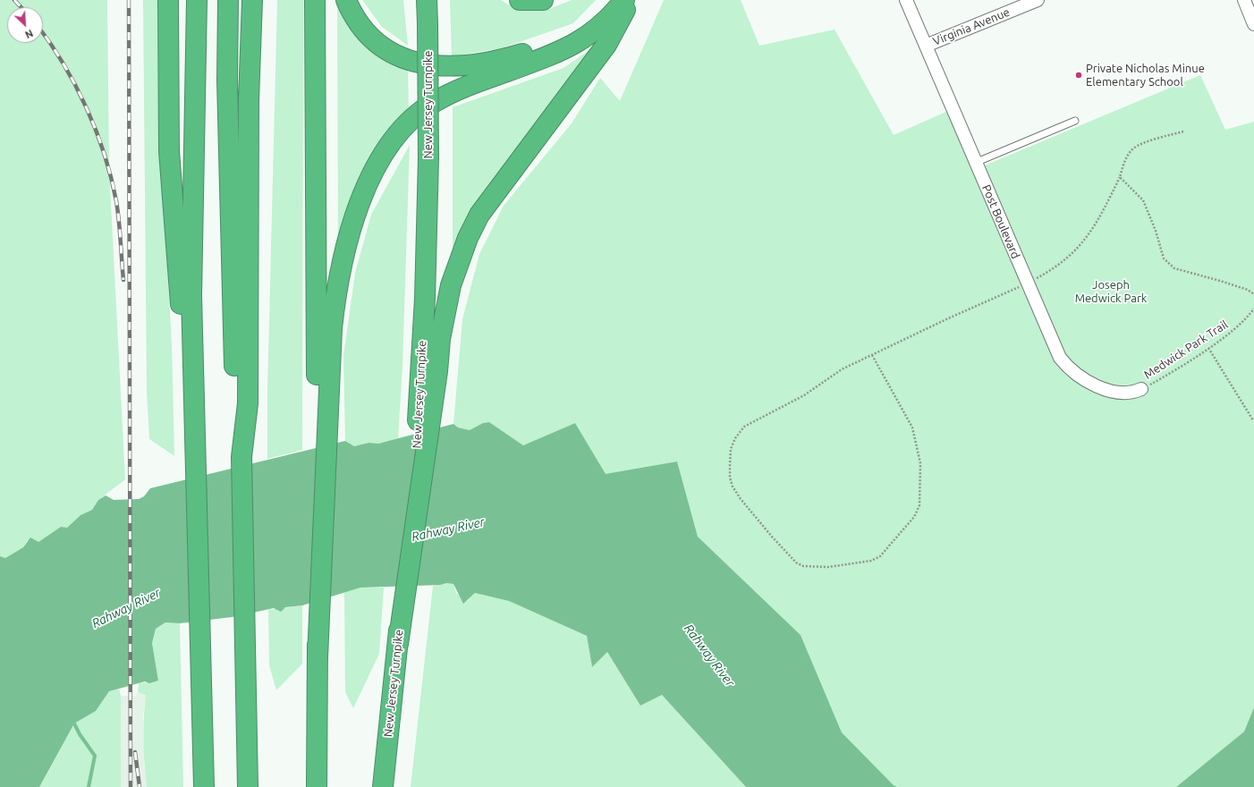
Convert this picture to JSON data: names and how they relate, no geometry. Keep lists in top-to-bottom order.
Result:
{
  "streets": {
    "highway": ["New Jersey Turnpike"],
    "street": ["Virginia Avenue", "Post Boulevard"],
    "path": ["Medwick Park Trail"]
  },
  "crossings": [
    ["Virginia Avenue", "Post Boulevard"],
    ["Post Boulevard", "Medwick Park Trail"]
  ],
  "water": ["Rahway River"],
  "parks": ["Joseph Medwick Park"],
  "places": ["Private Nicholas Minue Elementary School"],
  "north": "bottom right"
}
